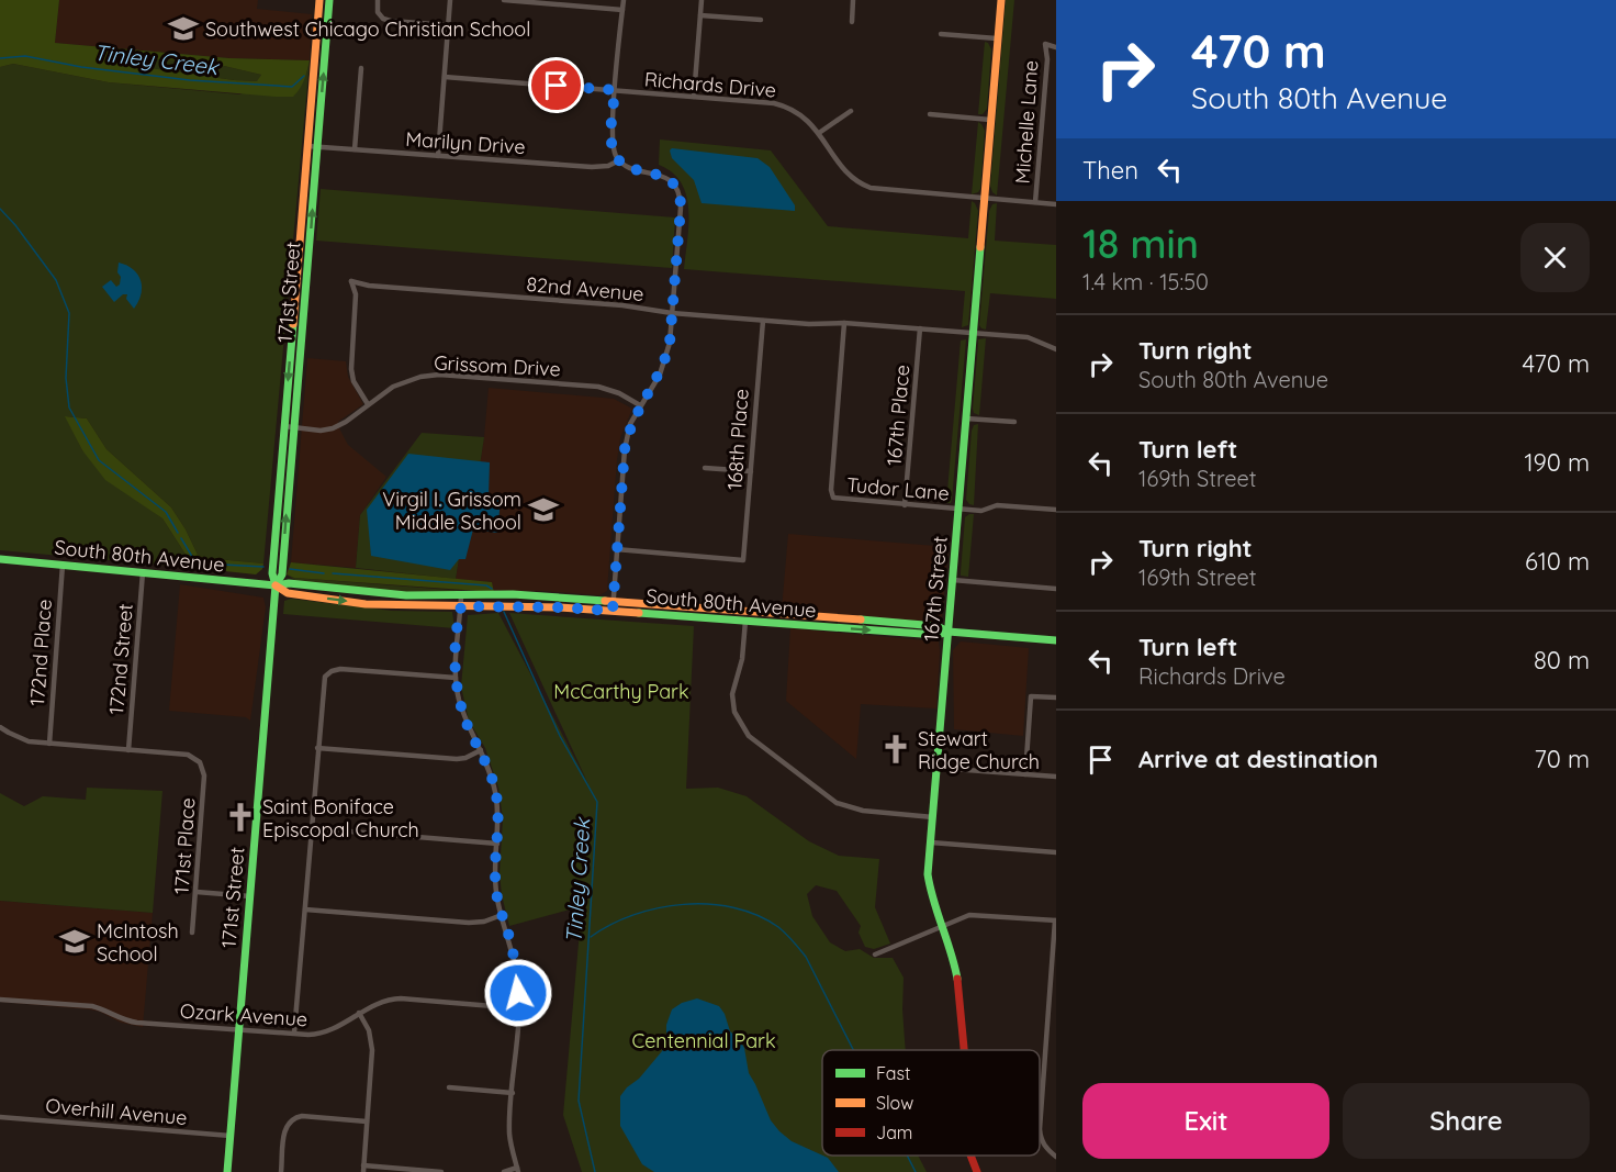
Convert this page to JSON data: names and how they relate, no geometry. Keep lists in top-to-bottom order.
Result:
{
  "streets": {
    "street": [
      "Richards Drive",
      "Michelle Lane",
      "Marilyn Drive",
      "82nd Avenue",
      "171st Street",
      "Grissom Drive",
      "167th Place",
      "168th Place",
      "Tudor Lane",
      "South 80th Avenue",
      "167th Street",
      "172nd Place",
      "172nd Street",
      "171st Place",
      "Ozark Avenue",
      "Overhill Avenue"
    ]
  },
  "crossings": [
    ["Richards Drive", "Michelle Lane"],
    ["Richards Drive", "167th Street"],
    ["Marilyn Drive", "171st Street"],
    ["82nd Avenue", "Grissom Drive"],
    ["82nd Avenue", "167th Place"],
    ["82nd Avenue", "168th Place"],
    ["82nd Avenue", "Tudor Lane"],
    ["82nd Avenue", "167th Street"],
    ["171st Street", "Grissom Drive"],
    ["171st Street", "South 80th Avenue"],
    ["171st Street", "Ozark Avenue"],
    ["171st Street", "Overhill Avenue"],
    ["167th Place", "Tudor Lane"],
    ["Tudor Lane", "167th Street"],
    ["South 80th Avenue", "167th Street"],
    ["South 80th Avenue", "172nd Place"],
    ["South 80th Avenue", "172nd Street"],
    ["172nd Street", "171st Place"]
  ],
  "water": ["Tinley Creek"],
  "parks": ["McCarthy Park", "Centennial Park"],
  "places": {
    "school or university": ["Southwest Chicago Christian School", "Virgil I. Grissom Middle School", "McIntosh School"],
    "church": ["Stewart Ridge Church", "Saint Boniface Episcopal Church"]
  },
  "legend": ["Fast", "Slow", "Jam"],
  "page": {
    "turn": ["470 m", "South 80th Avenue"],
    "then": "Then",
    "heading": ["18 min", "1.4 km · 15:50"],
    "list": [
      {
        "name": "Turn right",
        "note": "South 80th Avenue",
        "value": "470 m"
      },
      {
        "name": "Turn left",
        "note": "169th Street",
        "value": "190 m"
      },
      {
        "name": "Turn right",
        "note": "169th Street",
        "value": "610 m"
      },
      {
        "name": "Turn left",
        "note": "Richards Drive",
        "value": "80 m"
      },
      {
        "name": "Arrive at destination",
        "value": "70 m"
      }
    ],
    "buttons": ["Exit", "Share"]
  }
}
